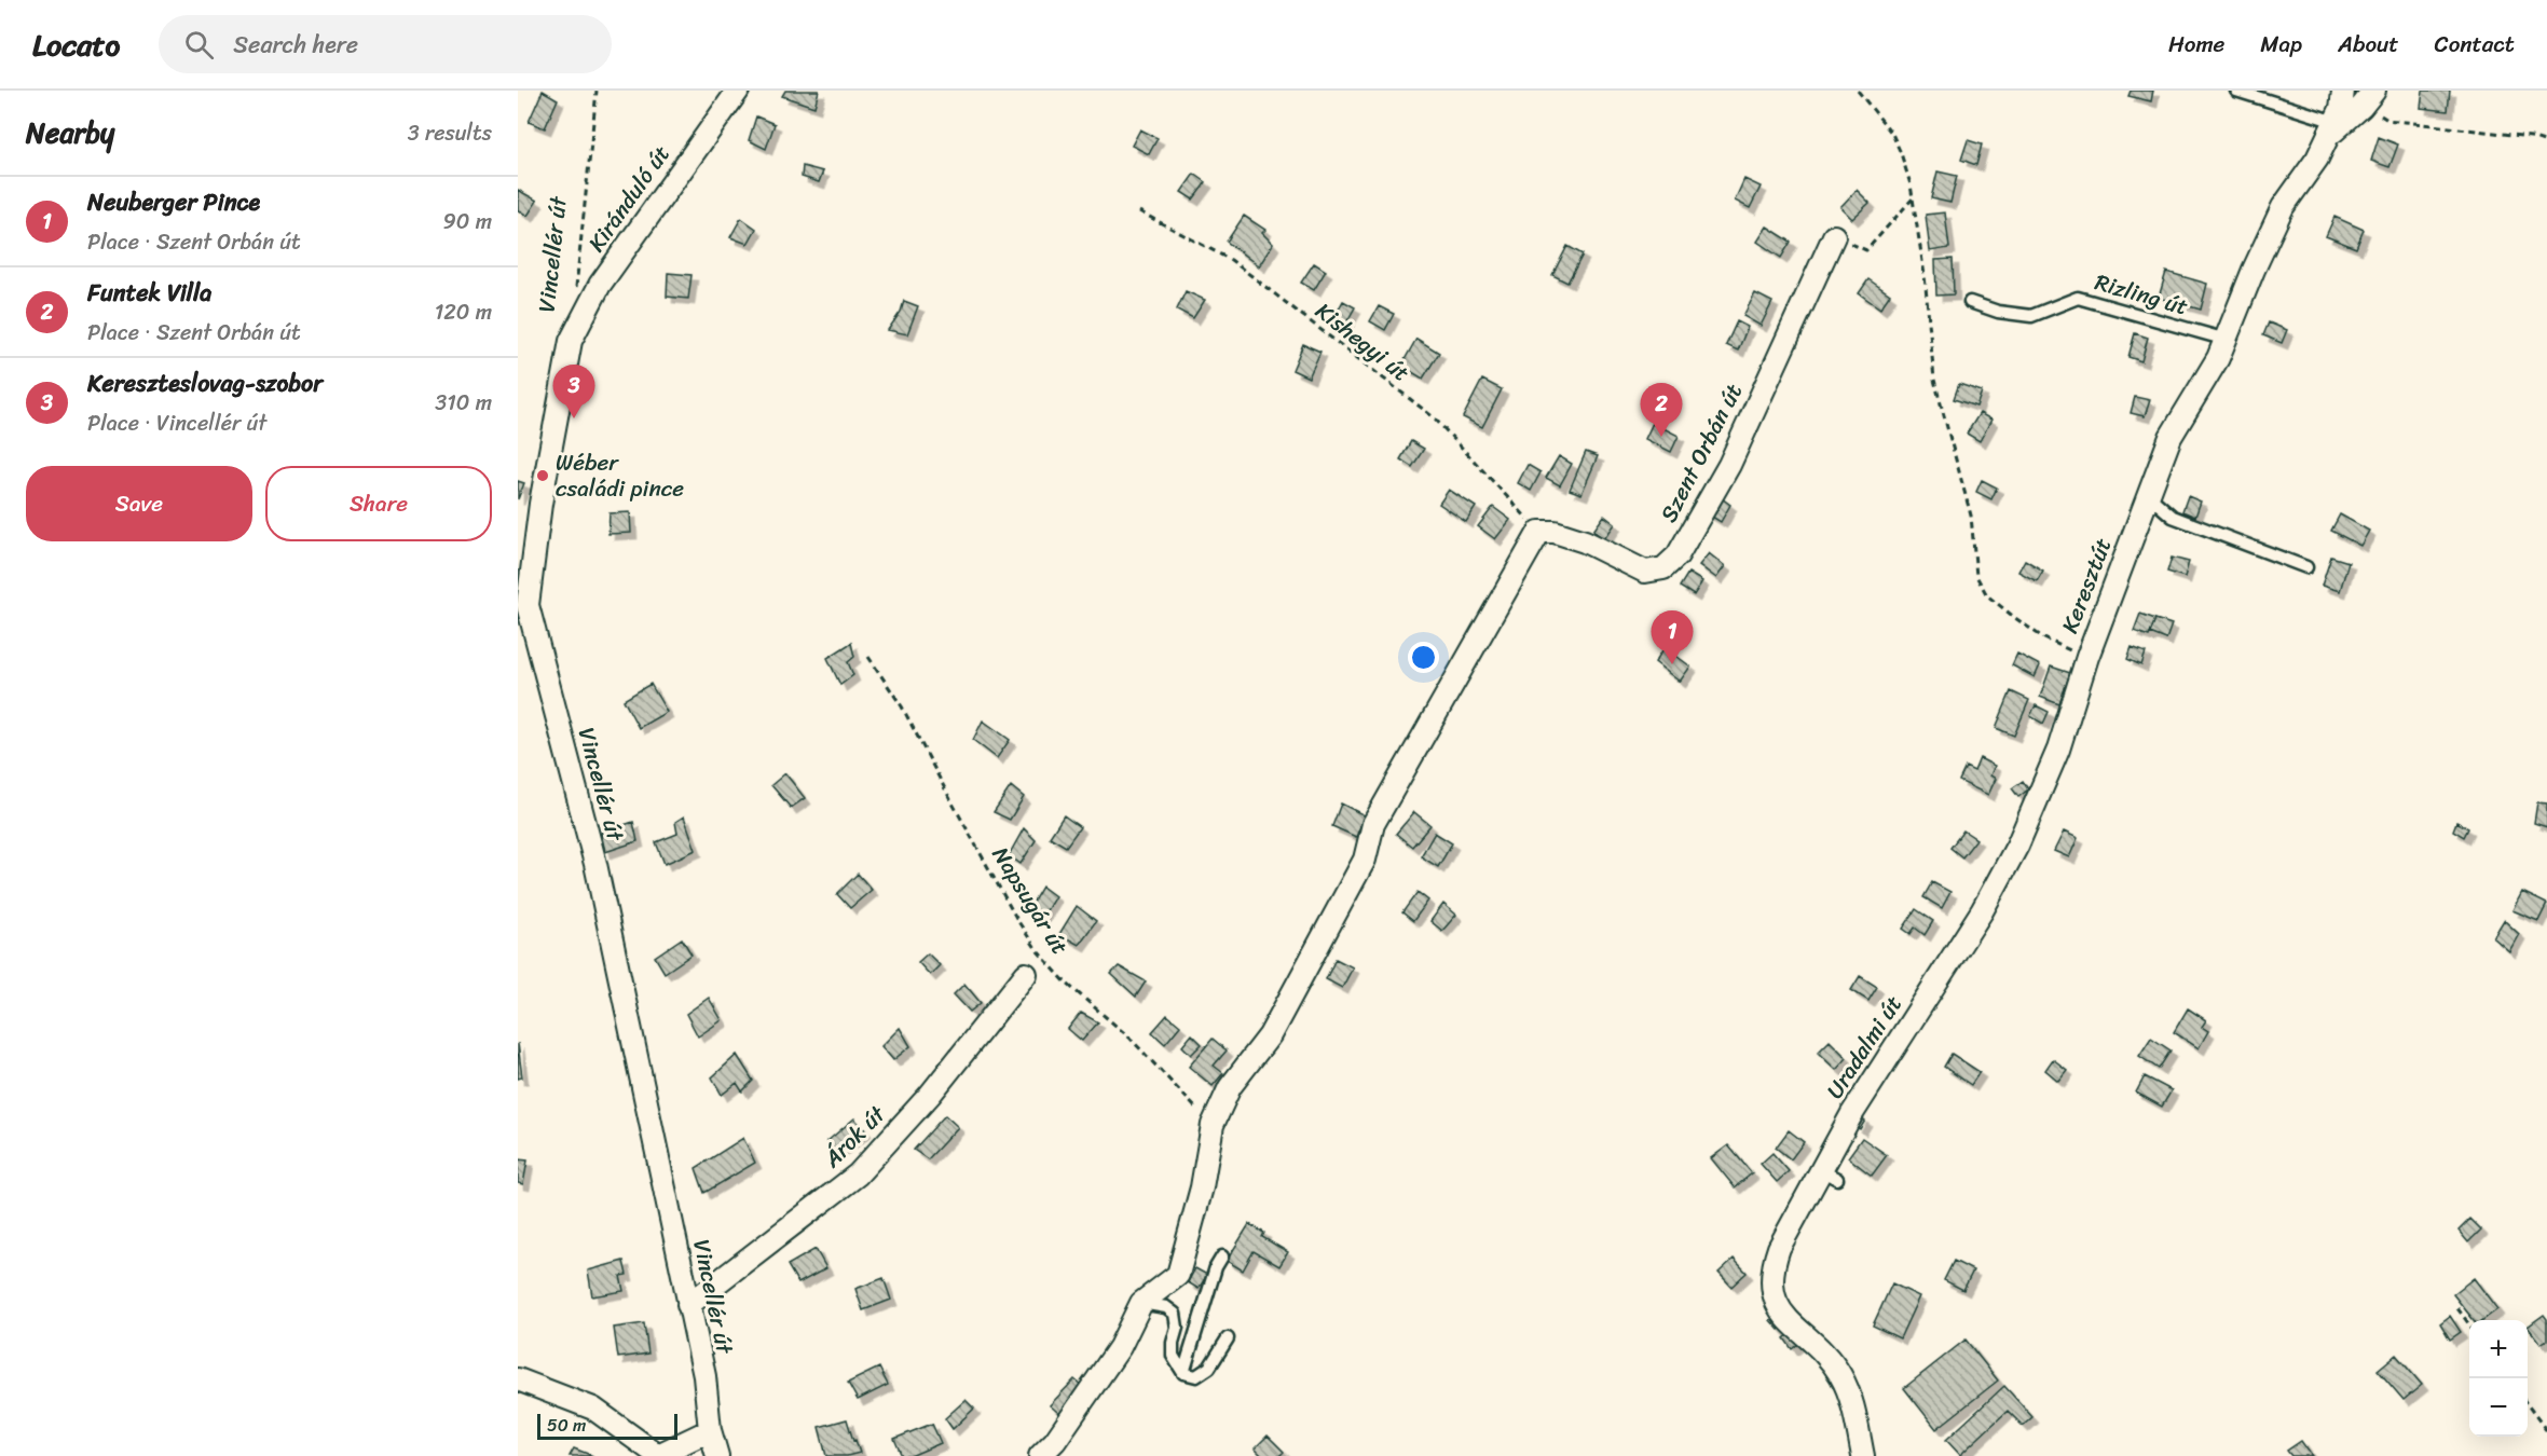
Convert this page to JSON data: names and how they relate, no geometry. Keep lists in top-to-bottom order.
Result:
{
  "streets": {
    "street": [
      "Kiránduló út",
      "Vincellér út",
      "Szent Orbán út",
      "Keresztút",
      "Uradalmi út",
      "Árok út"
    ],
    "lane": ["Rizling út"],
    "path": ["Kishegyi út", "Napsugár út"]
  },
  "crossings": [
    ["Kiránduló út", "Vincellér út"],
    ["Vincellér út", "Árok út"],
    ["Rizling út", "Keresztút"],
    ["Kishegyi út", "Szent Orbán út"],
    ["Keresztút", "Uradalmi út"]
  ],
  "places": ["Wéber családi pince"],
  "scale_bar": "50 m",
  "page": {
    "header": "Locato",
    "search": "Search here",
    "nav": [
      "Home",
      "Map",
      "About",
      "Contact"
    ],
    "heading": ["Nearby", "3 results"],
    "list": [
      {
        "mark": "1",
        "name": "Neuberger Pince",
        "note": "Place · Szent Orbán út",
        "value": "90 m"
      },
      {
        "mark": "2",
        "name": "Funtek Villa",
        "note": "Place · Szent Orbán út",
        "value": "120 m"
      },
      {
        "mark": "3",
        "name": "Kereszteslovag-szobor",
        "note": "Place · Vincellér út",
        "value": "310 m"
      }
    ],
    "pins": ["3", "2", "1"],
    "buttons": ["Save", "Share"],
    "map_buttons": ["+", "−"],
    "scale": "50 m"
  }
}
